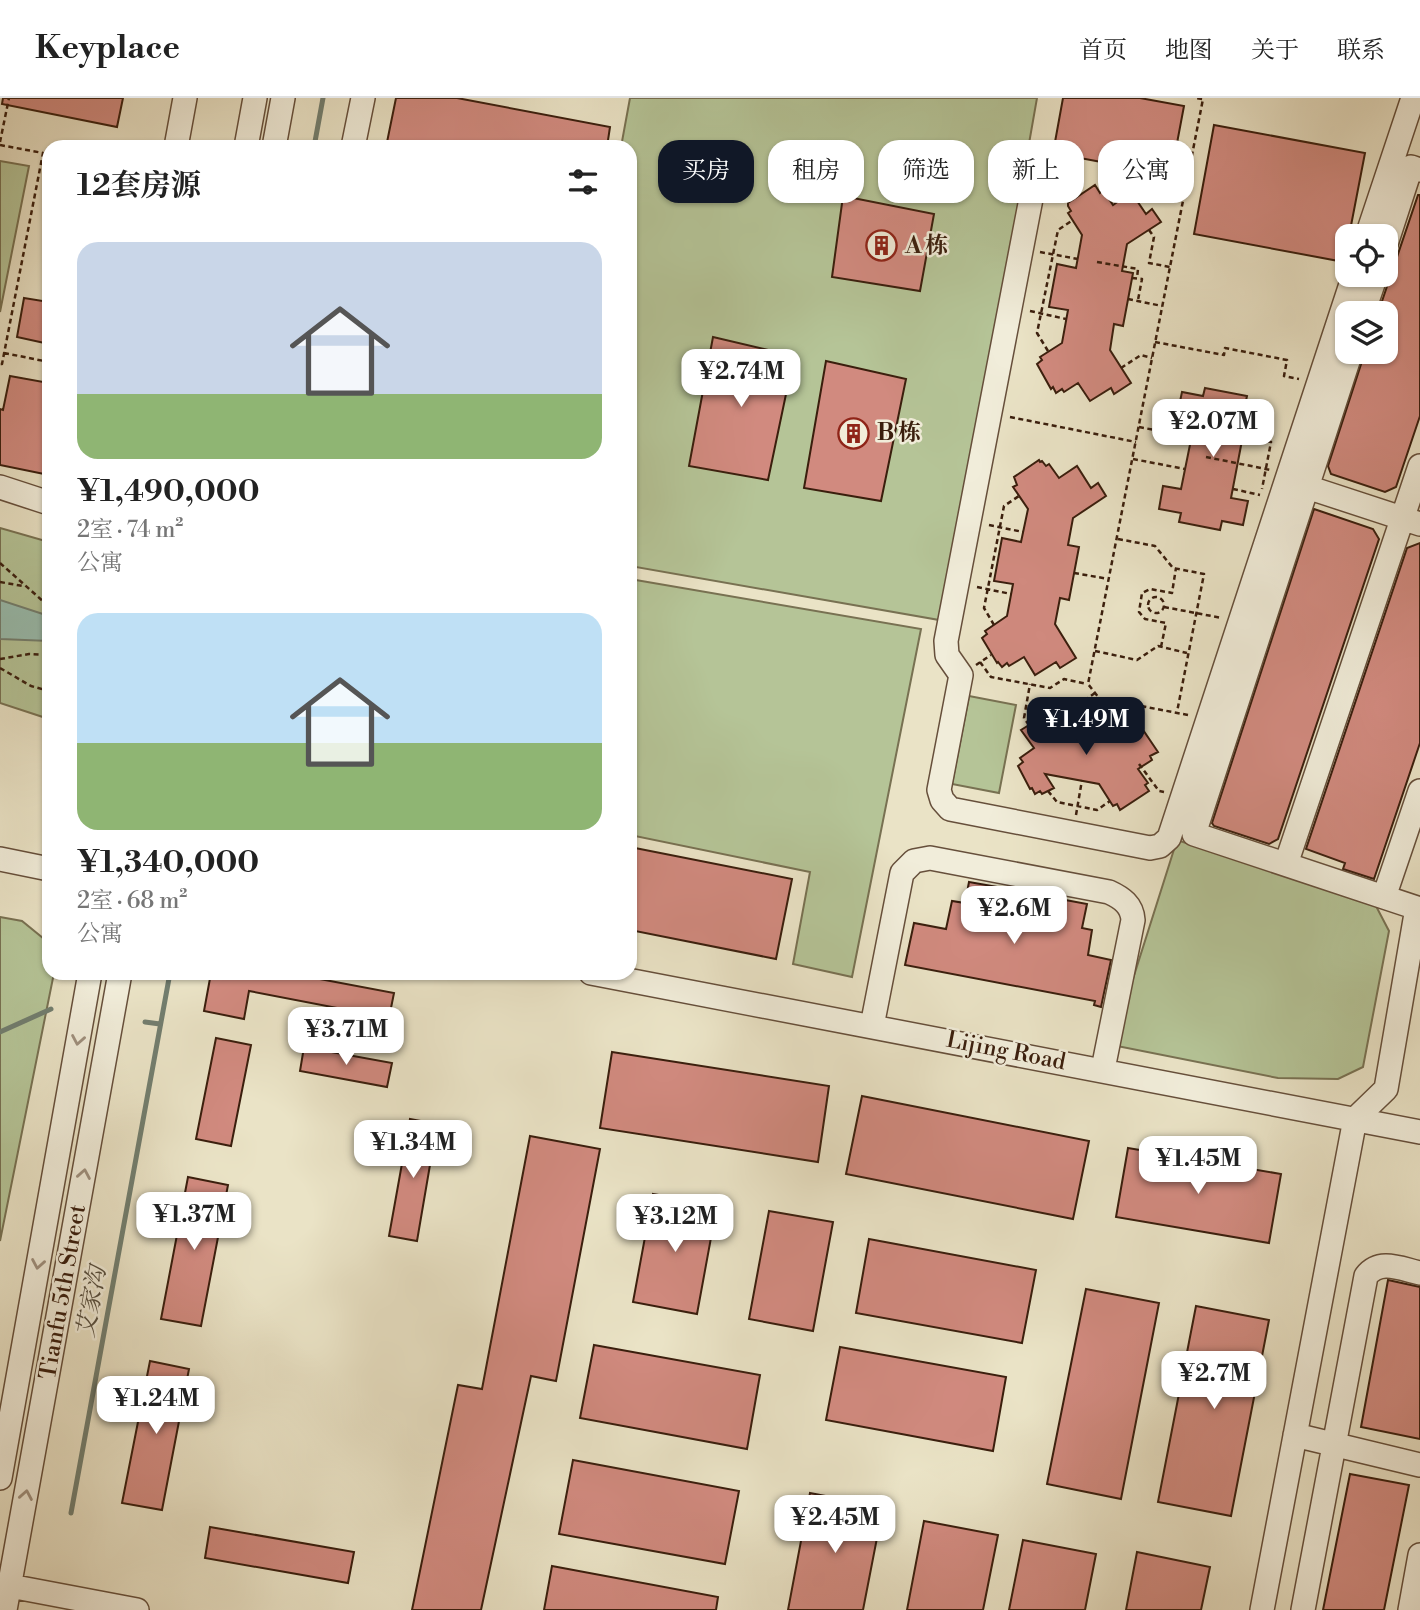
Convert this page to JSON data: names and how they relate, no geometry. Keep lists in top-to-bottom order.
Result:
{
  "streets": {
    "street": ["Lijing Road", "Tianfu 5th Street"]
  },
  "water": ["艾家沟"],
  "places": {
    "building": ["A 栋", "B 栋"]
  },
  "page": {
    "header": "Keyplace",
    "nav": [
      "首页",
      "地图",
      "关于",
      "联系"
    ],
    "chip": [
      "买房",
      "租房",
      "筛选",
      "新上",
      "公寓"
    ],
    "heading": "12套房源",
    "list": [
      {
        "name": "¥1,490,000",
        "note": "2室 · 74 m² · 公寓"
      },
      {
        "name": "¥1,340,000",
        "note": "2室 · 68 m² · 公寓"
      }
    ],
    "price": [
      "¥2.74M",
      "¥2.07M",
      "¥1.49M",
      "¥2.6M",
      "¥3.71M",
      "¥1.34M",
      "¥1.45M",
      "¥1.37M",
      "¥3.12M",
      "¥2.7M",
      "¥1.24M",
      "¥2.45M"
    ]
  }
}
